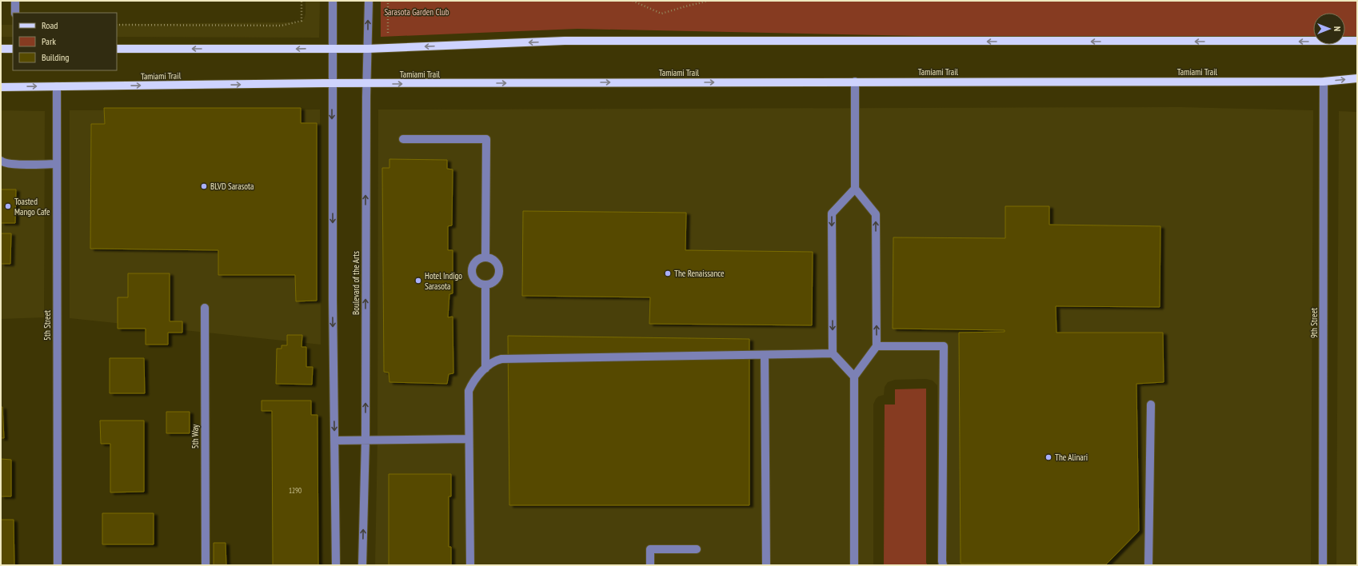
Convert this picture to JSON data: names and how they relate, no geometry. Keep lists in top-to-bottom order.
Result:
{
  "streets": {
    "main road": ["Tamiami Trail"],
    "street": [
      "Boulevard of the Arts",
      "9th Street",
      "5th Street",
      "5th Way"
    ]
  },
  "crossings": [
    ["Tamiami Trail", "Boulevard of the Arts"],
    ["Tamiami Trail", "9th Street"],
    ["Tamiami Trail", "5th Street"]
  ],
  "parks": ["Sarasota Garden Club"],
  "places": [
    "BLVD Sarasota",
    "Toasted Mango Cafe",
    "The Renaissance",
    "Hotel Indigo Sarasota",
    "The Alinari"
  ],
  "house_numbers": ["1290"],
  "legend": ["Road", "Park", "Building"],
  "north": "right"
}
